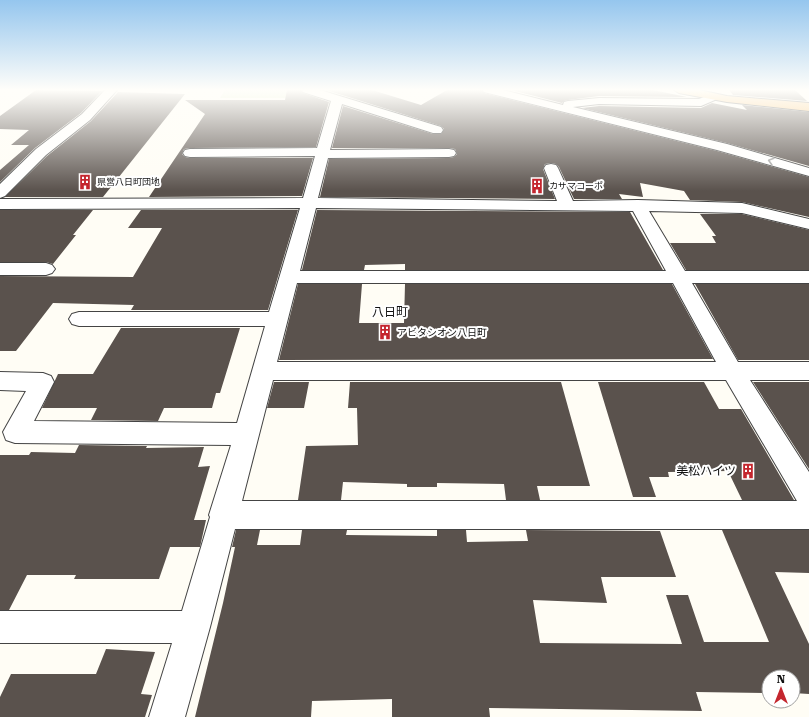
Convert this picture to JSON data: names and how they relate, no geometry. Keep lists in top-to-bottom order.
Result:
{
  "districts": ["八日町"],
  "places": {
    "building": [
      "県営八日町団地",
      "カサマコーポ",
      "アビタシオン八日町",
      "美松ハイツ"
    ]
  },
  "north": "top"
}
